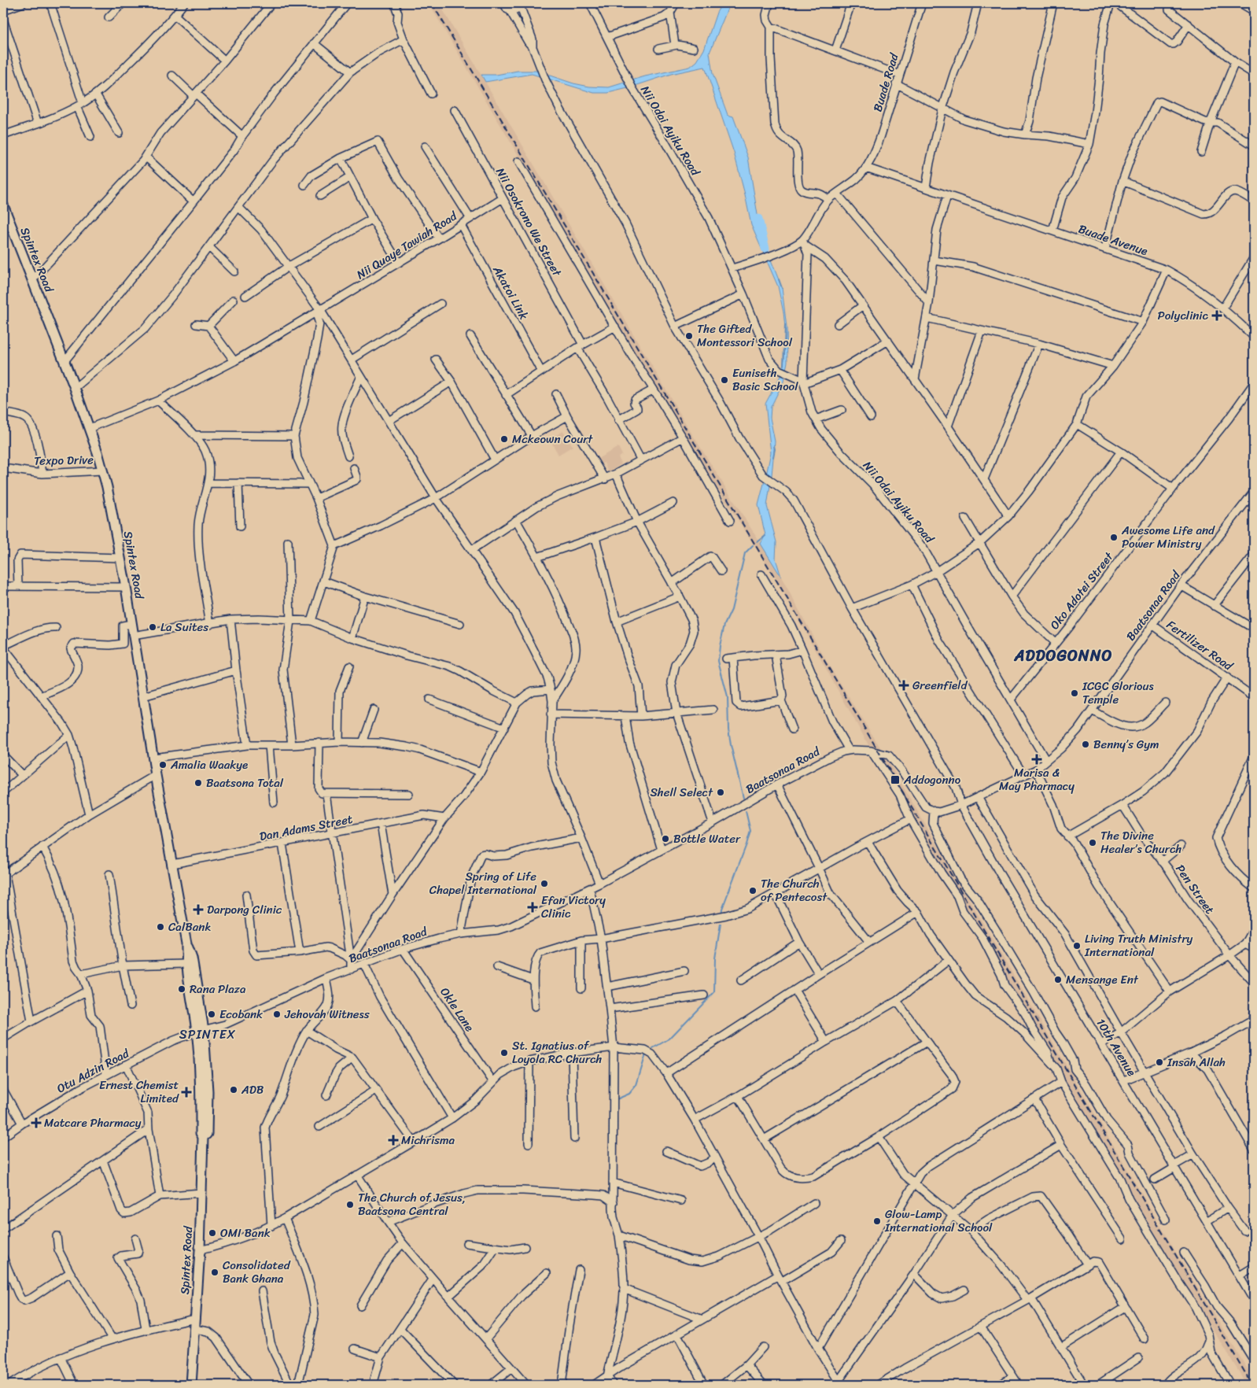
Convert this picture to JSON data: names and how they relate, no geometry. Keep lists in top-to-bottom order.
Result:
{
  "streets": {
    "main road": ["Spintex Road"],
    "street": [
      "Buade Road",
      "Nii Odai Ayiku Road",
      "Nii Osokrono We Street",
      "Buade Avenue",
      "Nii Quaye Tawiah Road",
      "Akatoi Link",
      "Texpo Drive",
      "Oko Adotei Street",
      "Baatsonaa Road",
      "Fertilizer Road",
      "Dan Adams Street",
      "Pen Street",
      "Okle Lane",
      "10th Avenue",
      "Otu Adzin Road"
    ]
  },
  "crossings": [
    ["Buade Road", "Buade Avenue"],
    ["Nii Odai Ayiku Road", "Oko Adotei Street"],
    ["Nii Odai Ayiku Road", "Baatsonaa Road"],
    ["Nii Osokrono We Street", "Nii Quaye Tawiah Road"],
    ["Nii Quaye Tawiah Road", "Spintex Road"],
    ["Nii Quaye Tawiah Road", "Akatoi Link"],
    ["Spintex Road", "Texpo Drive"],
    ["Spintex Road", "Baatsonaa Road"],
    ["Spintex Road", "Dan Adams Street"],
    ["Spintex Road", "Otu Adzin Road"],
    ["Baatsonaa Road", "Fertilizer Road"],
    ["Baatsonaa Road", "Okle Lane"],
    ["Baatsonaa Road", "10th Avenue"],
    ["Baatsonaa Road", "Otu Adzin Road"]
  ],
  "districts": ["ADDOGONNO", "SPINTEX"],
  "places": {
    "health": [
      "Polyclinic",
      "Greenfield",
      "Marisa & May Pharmacy",
      "Efan Victory Clinic",
      "Darpong Clinic",
      "Ernest Chemist Limited",
      "Matcare Pharmacy",
      "Michrisma"
    ],
    "other": [
      "The Gifted Montessori School",
      "Euniseth Basic School",
      "Mckeown Court",
      "Awesome Life and Power Ministry",
      "La Suites",
      "ICGC Glorious Temple",
      "Benny’s Gym",
      "Amalia Waakye",
      "Baatsona Total",
      "Shell Select",
      "Bottle Water",
      "The Divine Healer’s Church",
      "Spring of Life Chapel International",
      "The Church of Pentecost",
      "CalBank",
      "Living Truth Ministry International",
      "Mensange Ent",
      "Rana Plaza",
      "Ecobank",
      "Jehovah Witness",
      "St. Ignatius of Loyola RC Church",
      "Insah Allah",
      "ADB",
      "The Church of Jesus, Baatsona Central",
      "Glow-Lamp International School",
      "OMI Bank",
      "Consolidated Bank Ghana"
    ],
    "transit": ["Addogonno"]
  }
}
